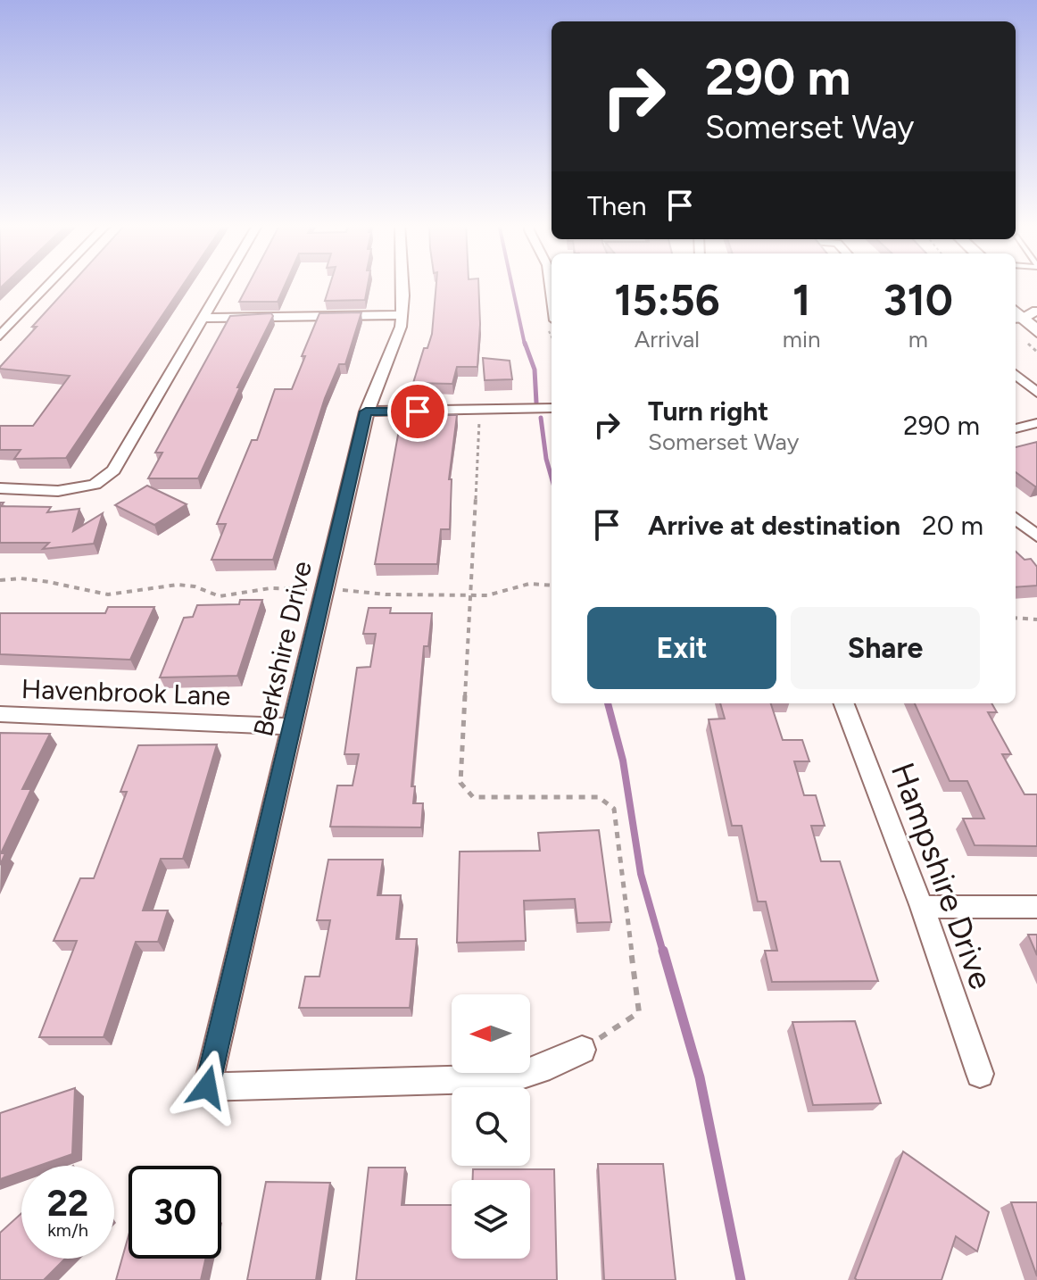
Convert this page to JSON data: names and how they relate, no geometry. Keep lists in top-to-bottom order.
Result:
{
  "streets": {
    "street": ["Berkshire Drive", "Havenbrook Lane", "Hampshire Drive"]
  },
  "crossings": [
    ["Berkshire Drive", "Havenbrook Lane"]
  ],
  "north": "left",
  "page": {
    "turn": ["290 m", "Somerset Way"],
    "then": "Then",
    "eta": [
      "15:56",
      "Arrival",
      "1",
      "min",
      "310",
      "m"
    ],
    "list": [
      {
        "name": "Turn right",
        "note": "Somerset Way",
        "value": "290 m"
      },
      {
        "name": "Arrive at destination",
        "value": "20 m"
      }
    ],
    "buttons": ["Exit", "Share"],
    "speed": "22 km/h",
    "limit": "30"
  }
}
